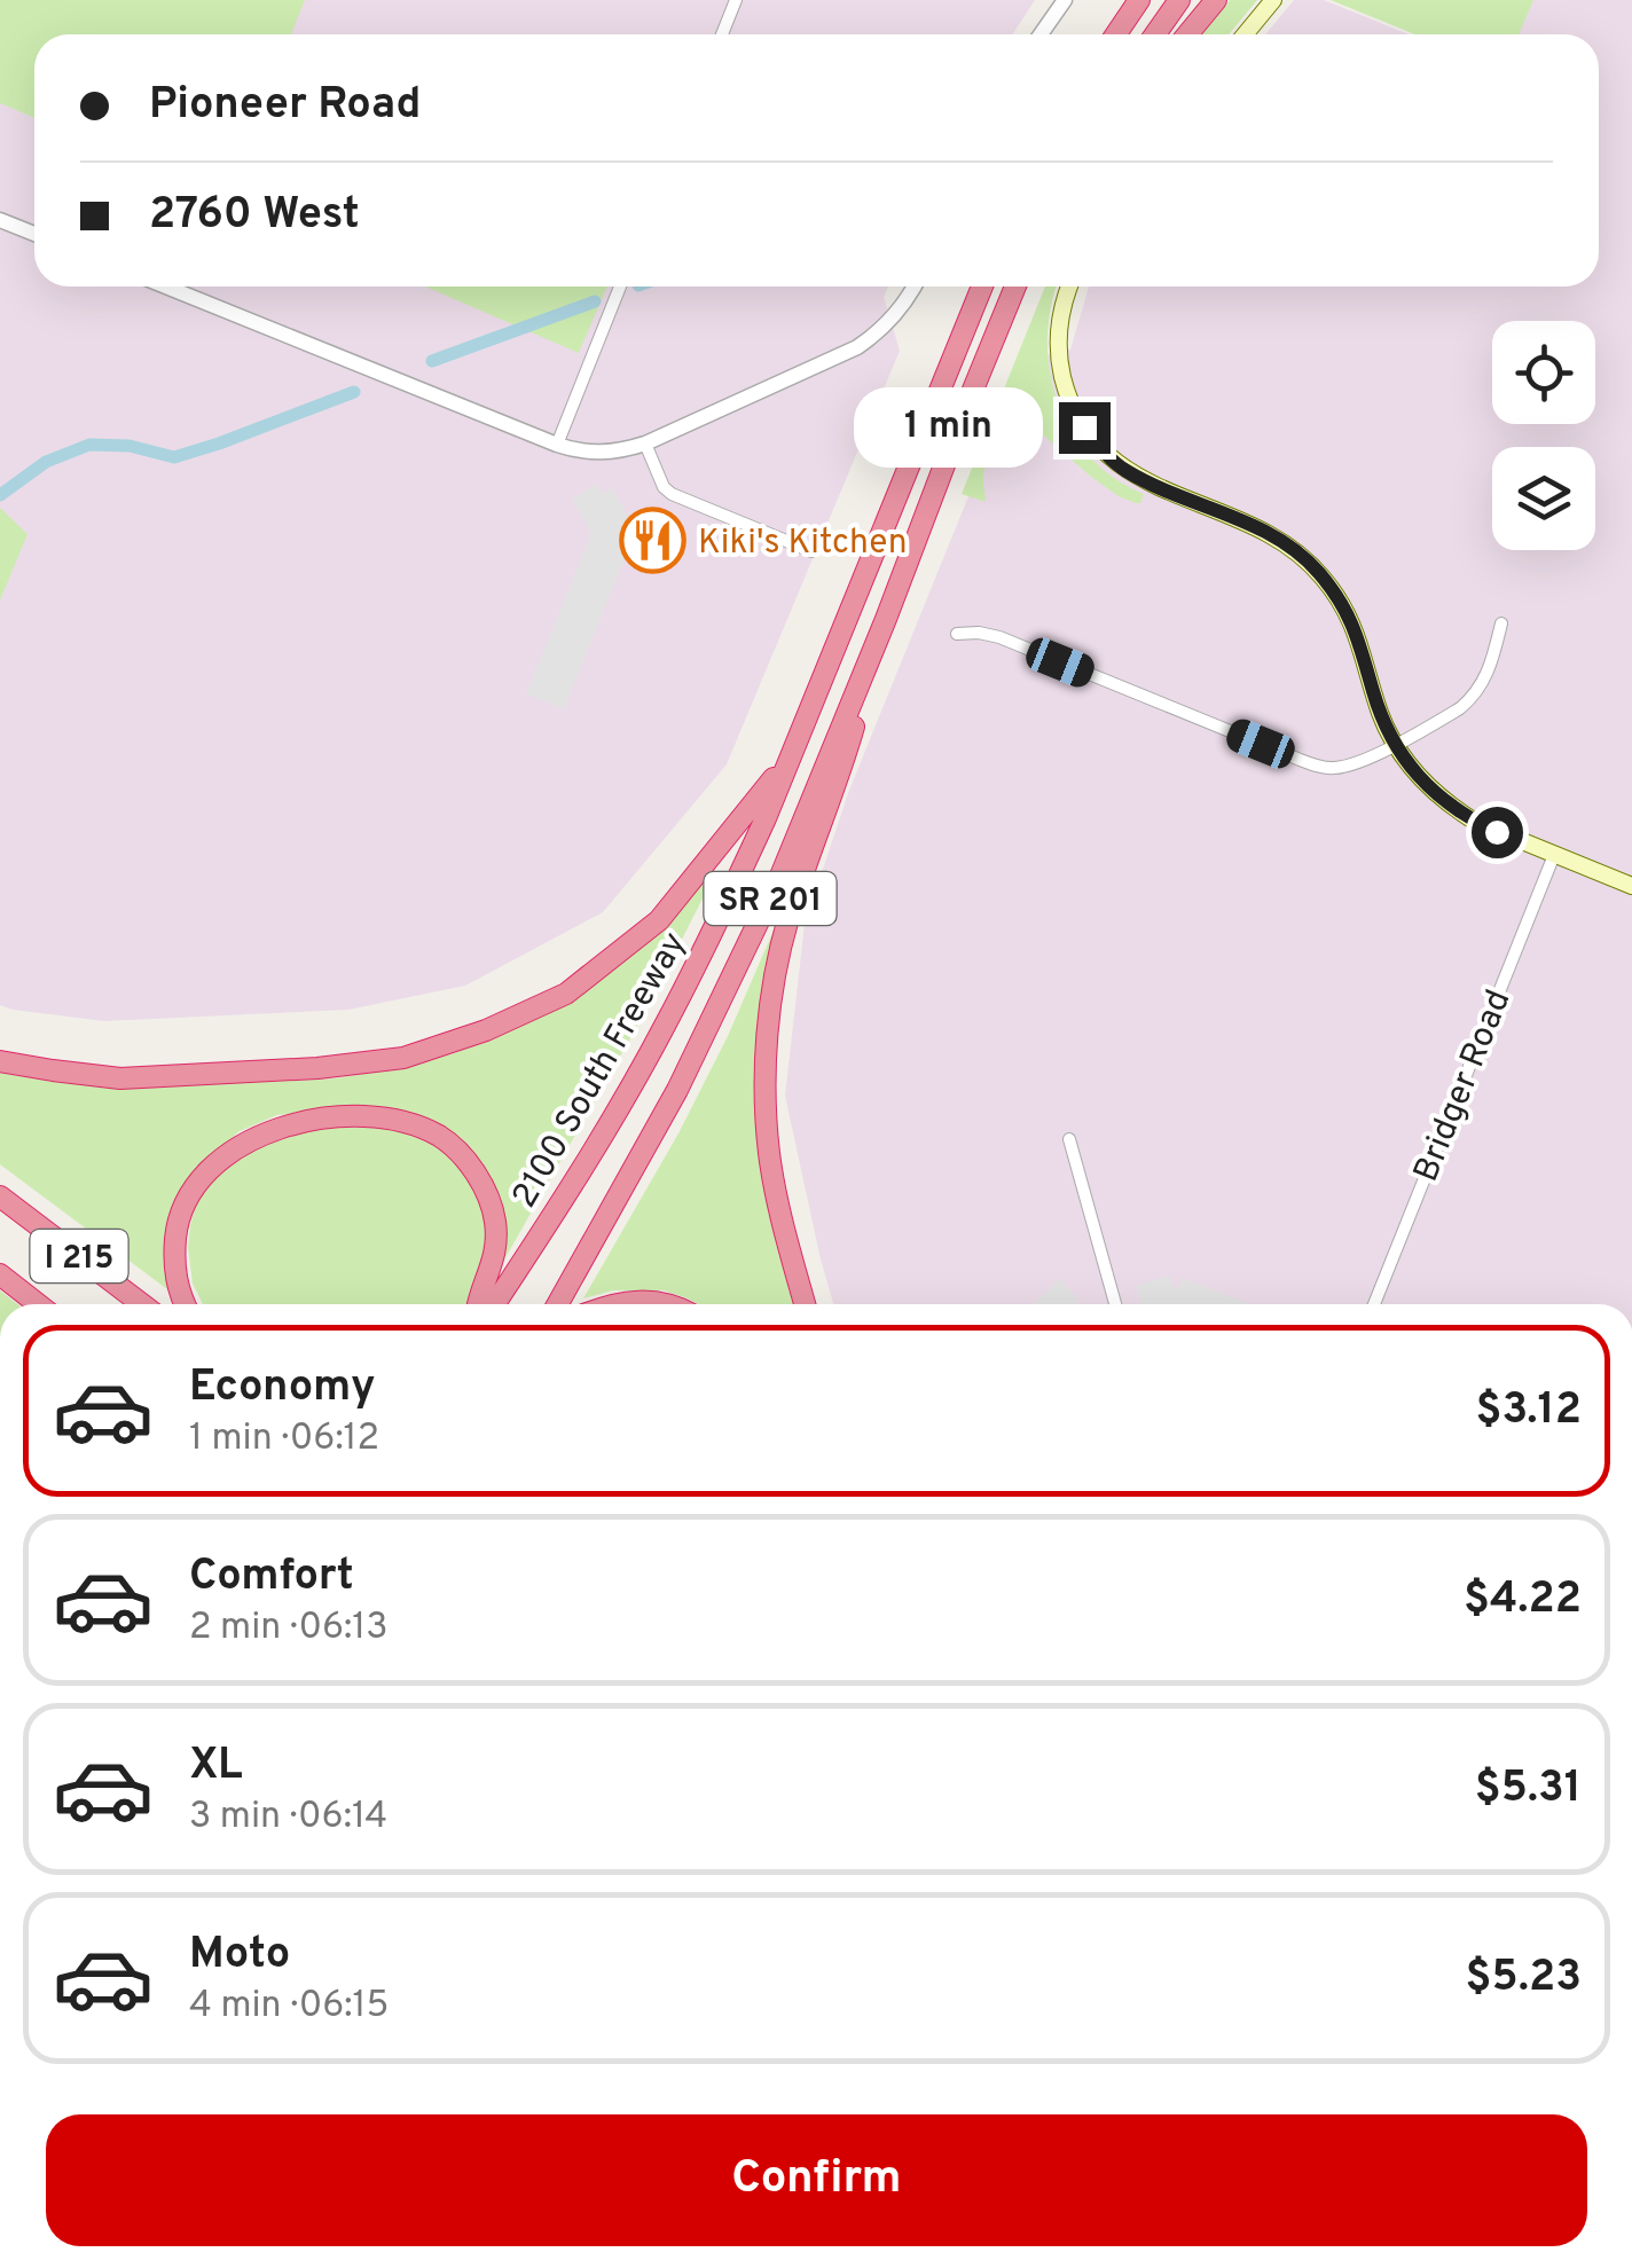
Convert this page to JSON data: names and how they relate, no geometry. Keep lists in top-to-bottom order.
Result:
{
  "streets": {
    "highway": ["SR 201", "2100 South Freeway", "I 215"],
    "street": ["Bridger Road"]
  },
  "places": {
    "restaurant": ["Kiki's Kitchen"]
  },
  "page": {
    "banner": ["Pioneer Road", "2760 West"],
    "bubble": "1 min",
    "list": [
      {
        "name": "Economy",
        "note": "1 min · 06:12",
        "value": "$3.12"
      },
      {
        "name": "Comfort",
        "note": "2 min · 06:13",
        "value": "$4.22"
      },
      {
        "name": "XL",
        "note": "3 min · 06:14",
        "value": "$5.31"
      },
      {
        "name": "Moto",
        "note": "4 min · 06:15",
        "value": "$5.23"
      }
    ],
    "buttons": "Confirm"
  }
}
